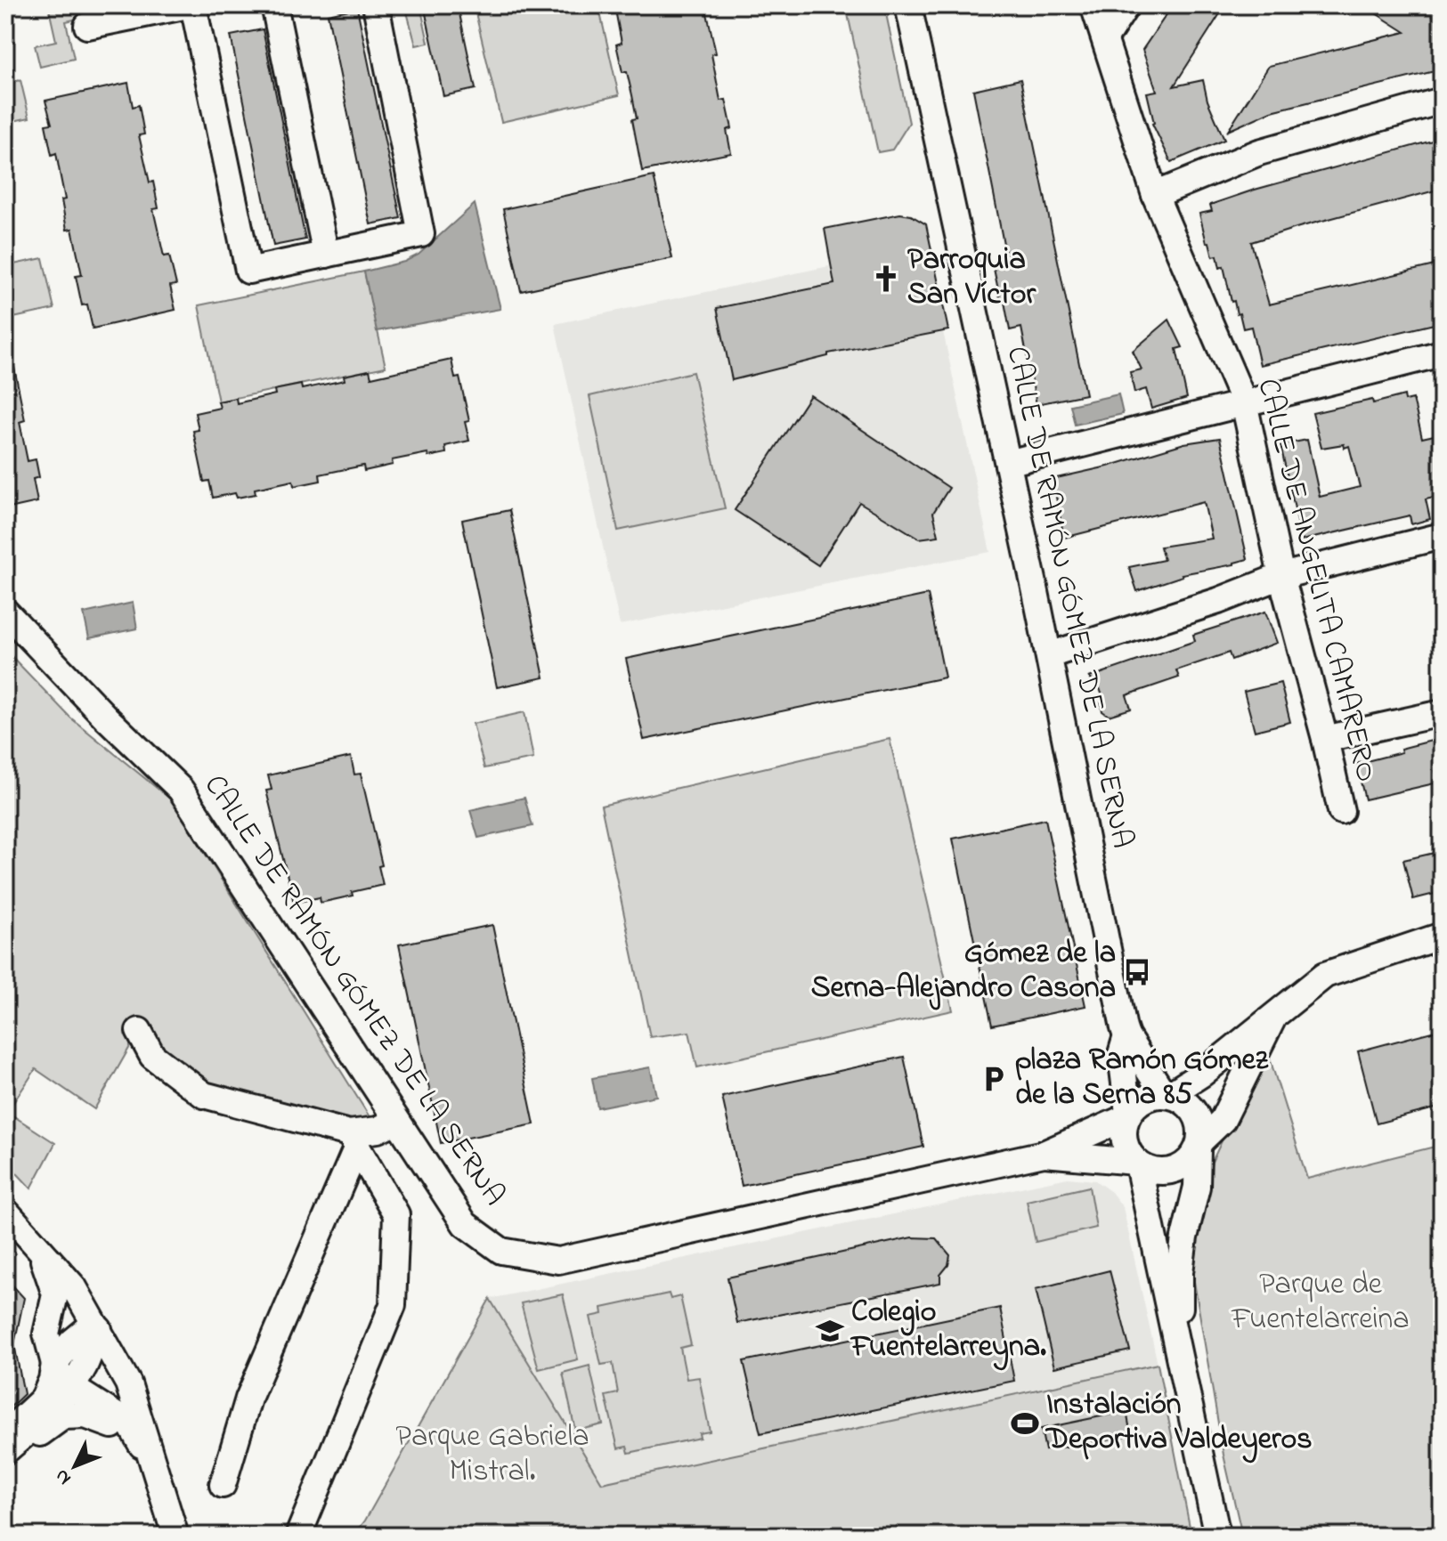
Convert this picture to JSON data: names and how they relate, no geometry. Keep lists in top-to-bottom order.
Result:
{
  "streets": {
    "street": ["CALLE DE ANGELITA CAMARERO", "CALLE DE RAMÓN GÓMEZ DE LA SERNA"]
  },
  "parks": ["Parque de Fuentelarreina", "Parque Gabriela Mistral."],
  "places": {
    "church": ["Parroquia San Víctor"],
    "bus stop": ["Gómez de la Serna-Alejandro Casona"],
    "parking": ["plaza Ramón Gómez de la Serna 85"],
    "school or university": ["Colegio Fuentelarreyna."],
    "sports": ["Instalación Deportiva Valdeyeros"]
  },
  "north": "bottom left"
}
